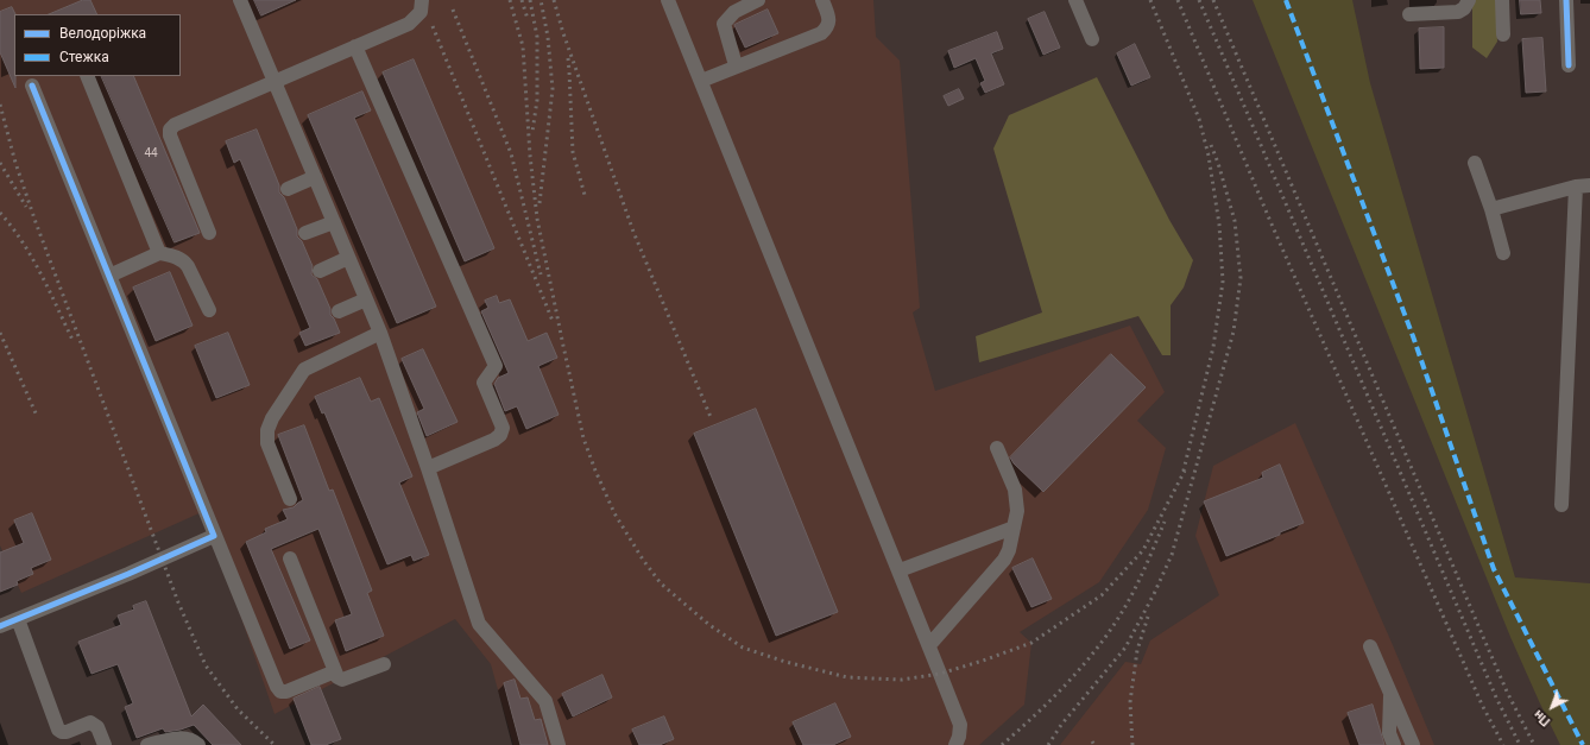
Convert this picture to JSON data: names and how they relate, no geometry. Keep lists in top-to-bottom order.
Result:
{
  "house_numbers": ["44"],
  "legend": ["Велодоріжка", "Стежка"],
  "north": "bottom left"
}
